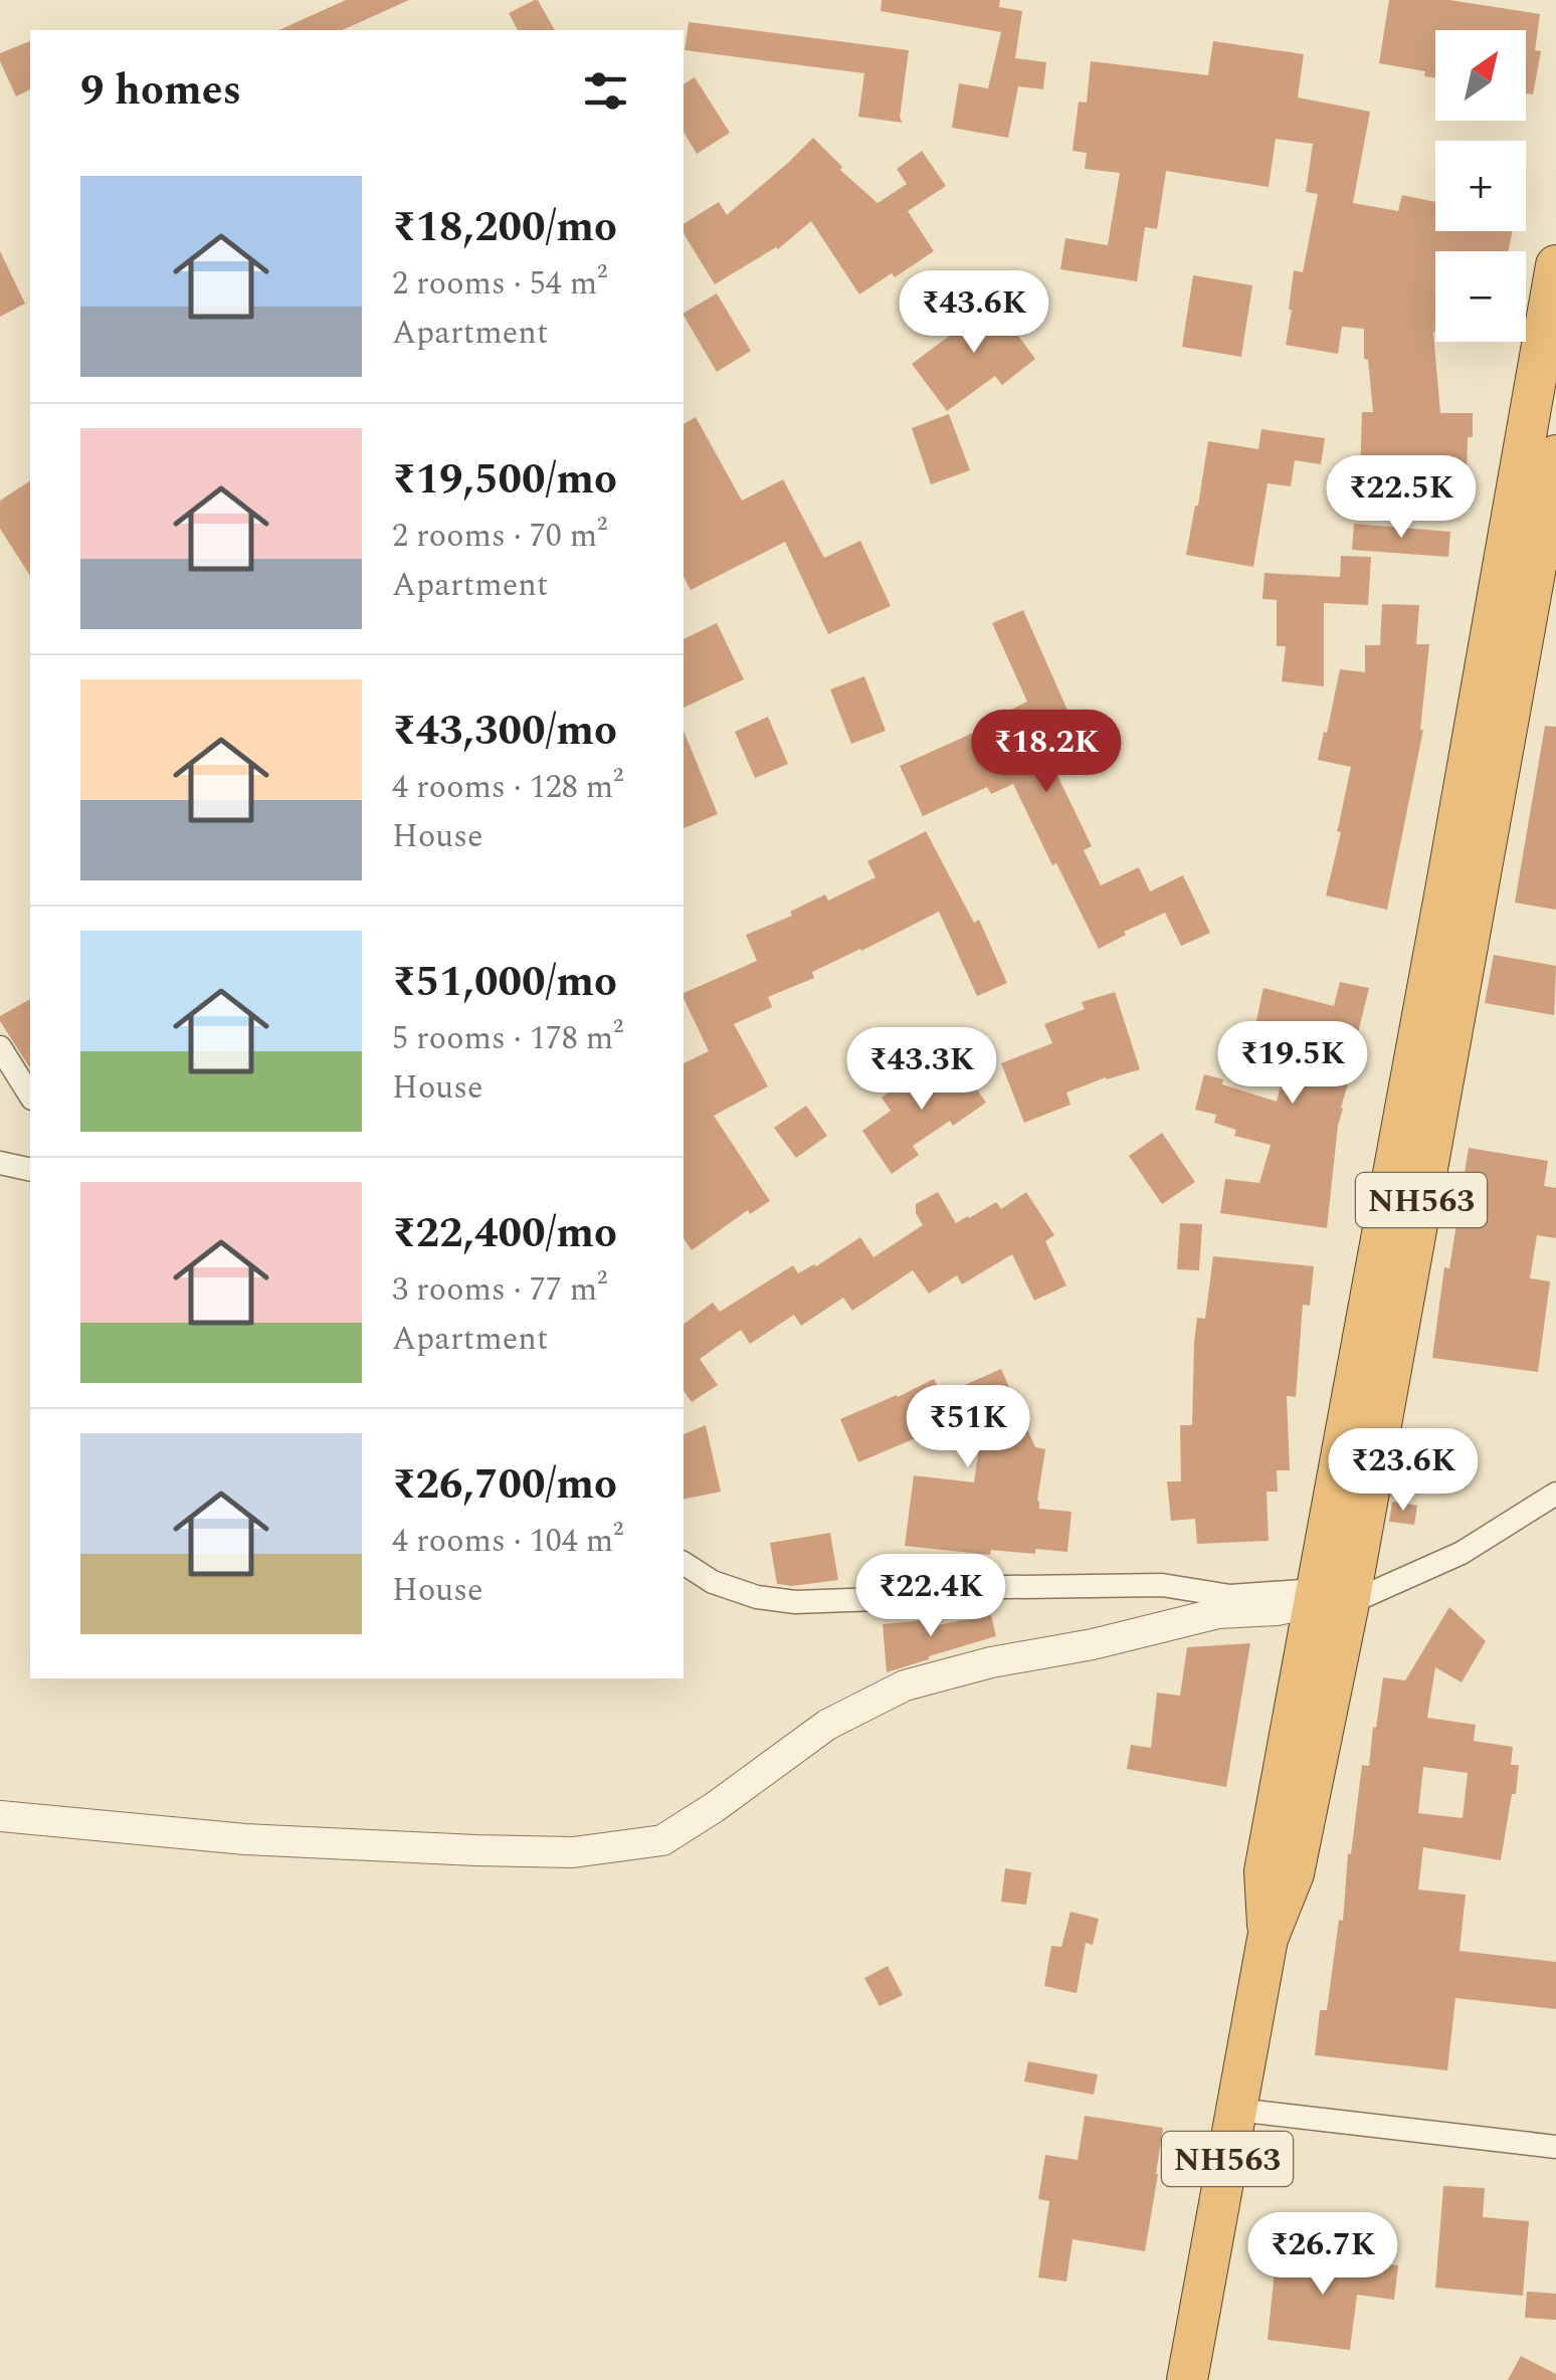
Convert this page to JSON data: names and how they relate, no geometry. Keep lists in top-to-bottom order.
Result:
{
  "streets": {
    "highway": ["NH563"]
  },
  "north": "top right",
  "page": {
    "map_buttons": ["+", "−"],
    "heading": "9 homes",
    "list": [
      {
        "name": "₹18,200/mo",
        "note": "2 rooms · 54 m² · Apartment"
      },
      {
        "name": "₹19,500/mo",
        "note": "2 rooms · 70 m² · Apartment"
      },
      {
        "name": "₹43,300/mo",
        "note": "4 rooms · 128 m² · House"
      },
      {
        "name": "₹51,000/mo",
        "note": "5 rooms · 178 m² · House"
      },
      {
        "name": "₹22,400/mo",
        "note": "3 rooms · 77 m² · Apartment"
      },
      {
        "name": "₹26,700/mo",
        "note": "4 rooms · 104 m² · House"
      }
    ],
    "price": [
      "₹43.6K",
      "₹22.5K",
      "₹18.2K",
      "₹19.5K",
      "₹43.3K",
      "₹51K",
      "₹23.6K",
      "₹22.4K",
      "₹26.7K"
    ]
  }
}
